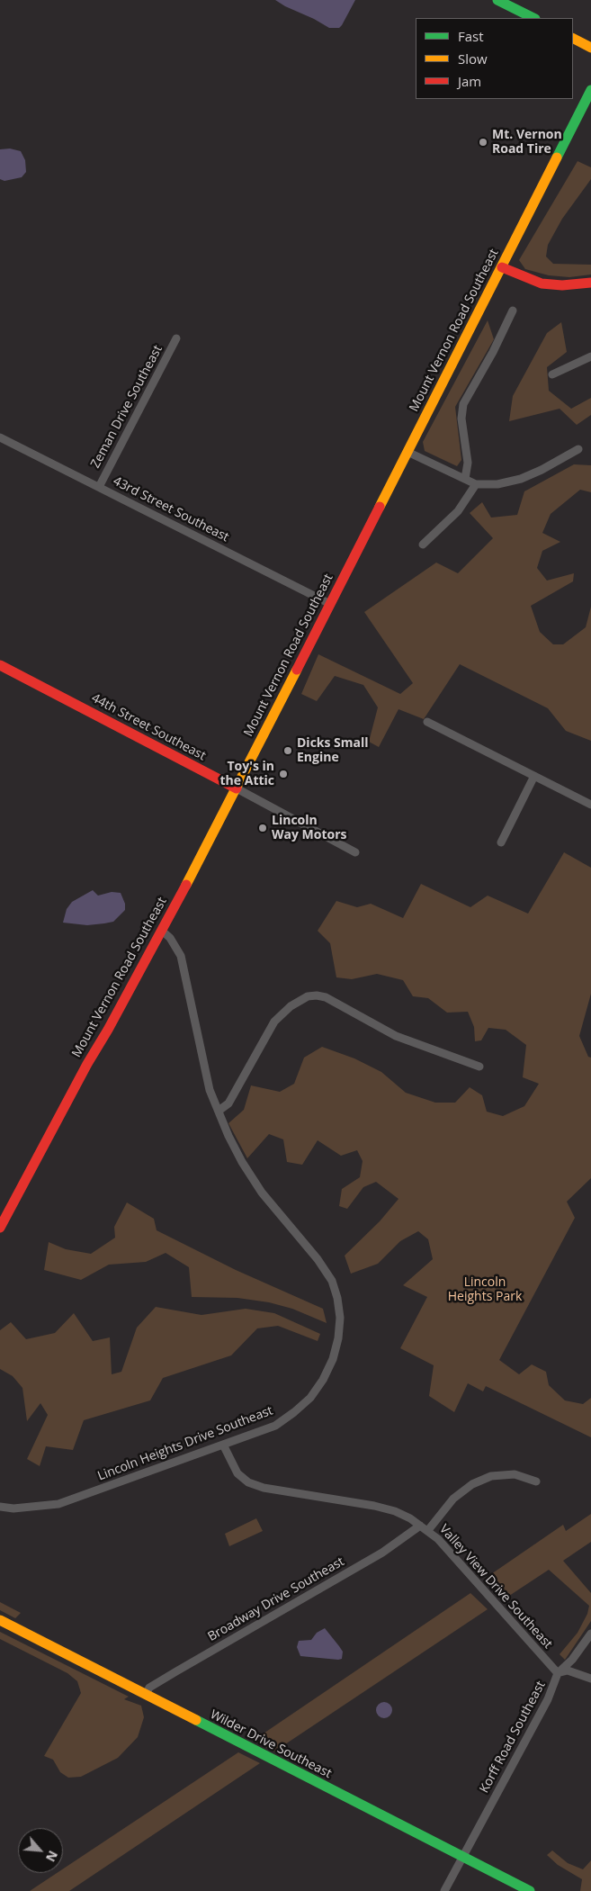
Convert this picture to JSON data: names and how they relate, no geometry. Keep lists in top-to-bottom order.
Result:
{
  "streets": {
    "main road": ["Mount Vernon Road Southeast", "44th Street Southeast", "Wilder Drive Southeast"],
    "street": [
      "Zeman Drive Southeast",
      "43rd Street Southeast",
      "Lincoln Heights Drive Southeast",
      "Valley View Drive Southeast",
      "Broadway Drive Southeast",
      "Korff Road Southeast"
    ]
  },
  "crossings": [
    ["Mount Vernon Road Southeast", "43rd Street Southeast"],
    ["Mount Vernon Road Southeast", "44th Street Southeast"],
    ["Mount Vernon Road Southeast", "Lincoln Heights Drive Southeast"],
    ["Zeman Drive Southeast", "43rd Street Southeast"],
    ["Lincoln Heights Drive Southeast", "Valley View Drive Southeast"],
    ["Valley View Drive Southeast", "Broadway Drive Southeast"],
    ["Valley View Drive Southeast", "Korff Road Southeast"],
    ["Broadway Drive Southeast", "Wilder Drive Southeast"],
    ["Korff Road Southeast", "Wilder Drive Southeast"]
  ],
  "parks": ["Lincoln Heights Park"],
  "places": [
    "Mt. Vernon Road Tire",
    "Dicks Small Engine",
    "Toy's in the Attic",
    "Lincoln Way Motors"
  ],
  "legend": ["Fast", "Slow", "Jam"],
  "north": "bottom right"
}
